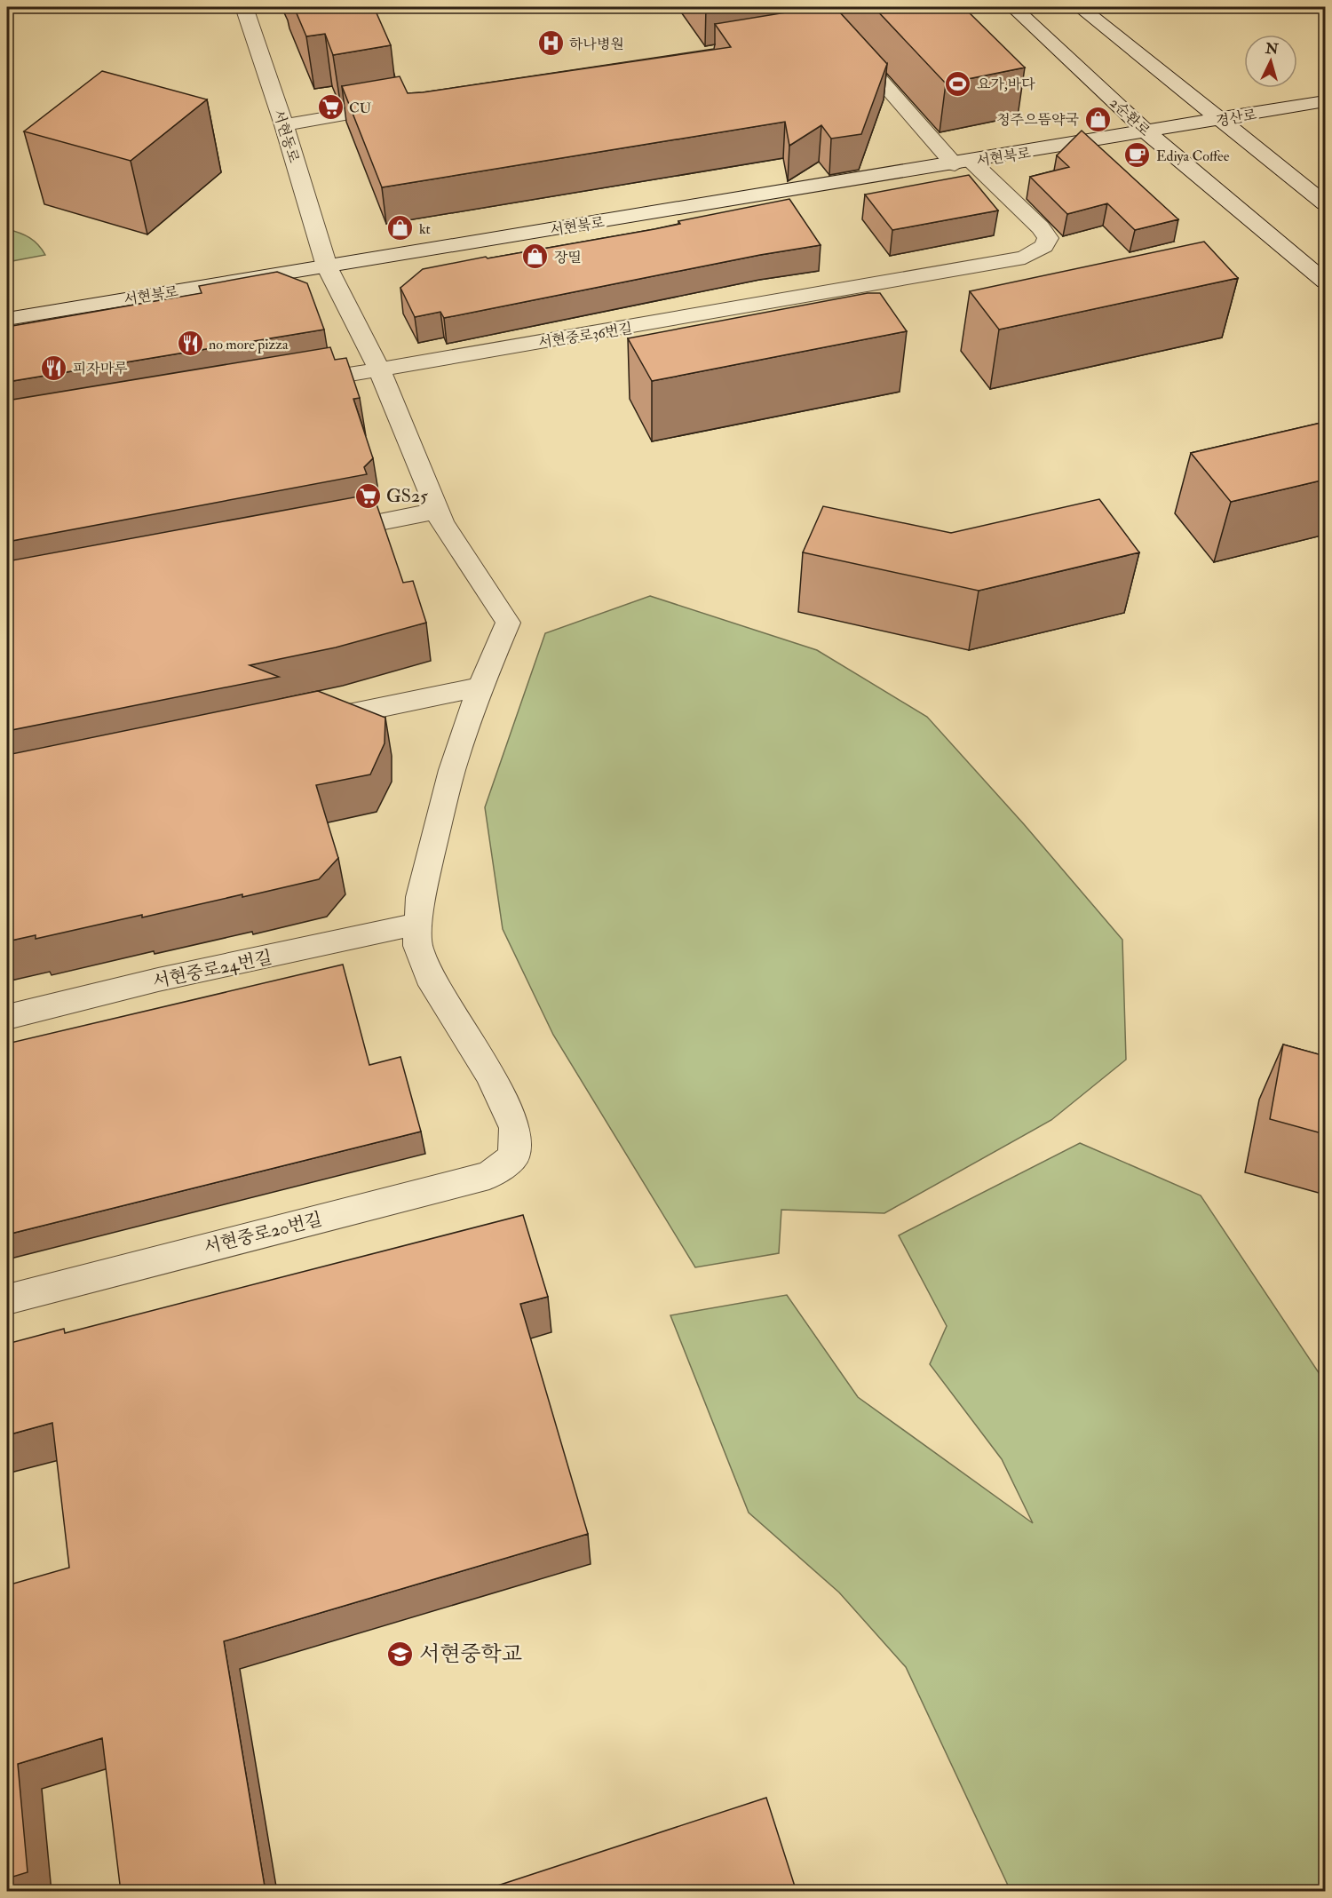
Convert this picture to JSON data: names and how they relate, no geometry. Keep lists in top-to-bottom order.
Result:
{
  "streets": {
    "street": [
      "2순환로",
      "경산로",
      "서현동로",
      "서현북로",
      "서현중로36번길",
      "서현중로24번길",
      "서현중로20번길"
    ]
  },
  "crossings": [
    ["2순환로", "경산로"],
    ["2순환로", "서현북로"],
    ["경산로", "서현북로"],
    ["서현동로", "서현북로"],
    ["서현동로", "서현중로36번길"],
    ["서현북로", "서현중로36번길"],
    ["서현중로24번길", "서현중로20번길"]
  ],
  "places": {
    "hospital": ["하나병원"],
    "sports": ["요가,바다"],
    "supermarket": ["CU", "GS25"],
    "shop": ["청주으뜸약국", "kt", "장띨"],
    "cafe": ["Ediya Coffee"],
    "restaurant": ["no more pizza", "피자마루"],
    "school or university": ["서현중학교"]
  },
  "north": "top"
}
